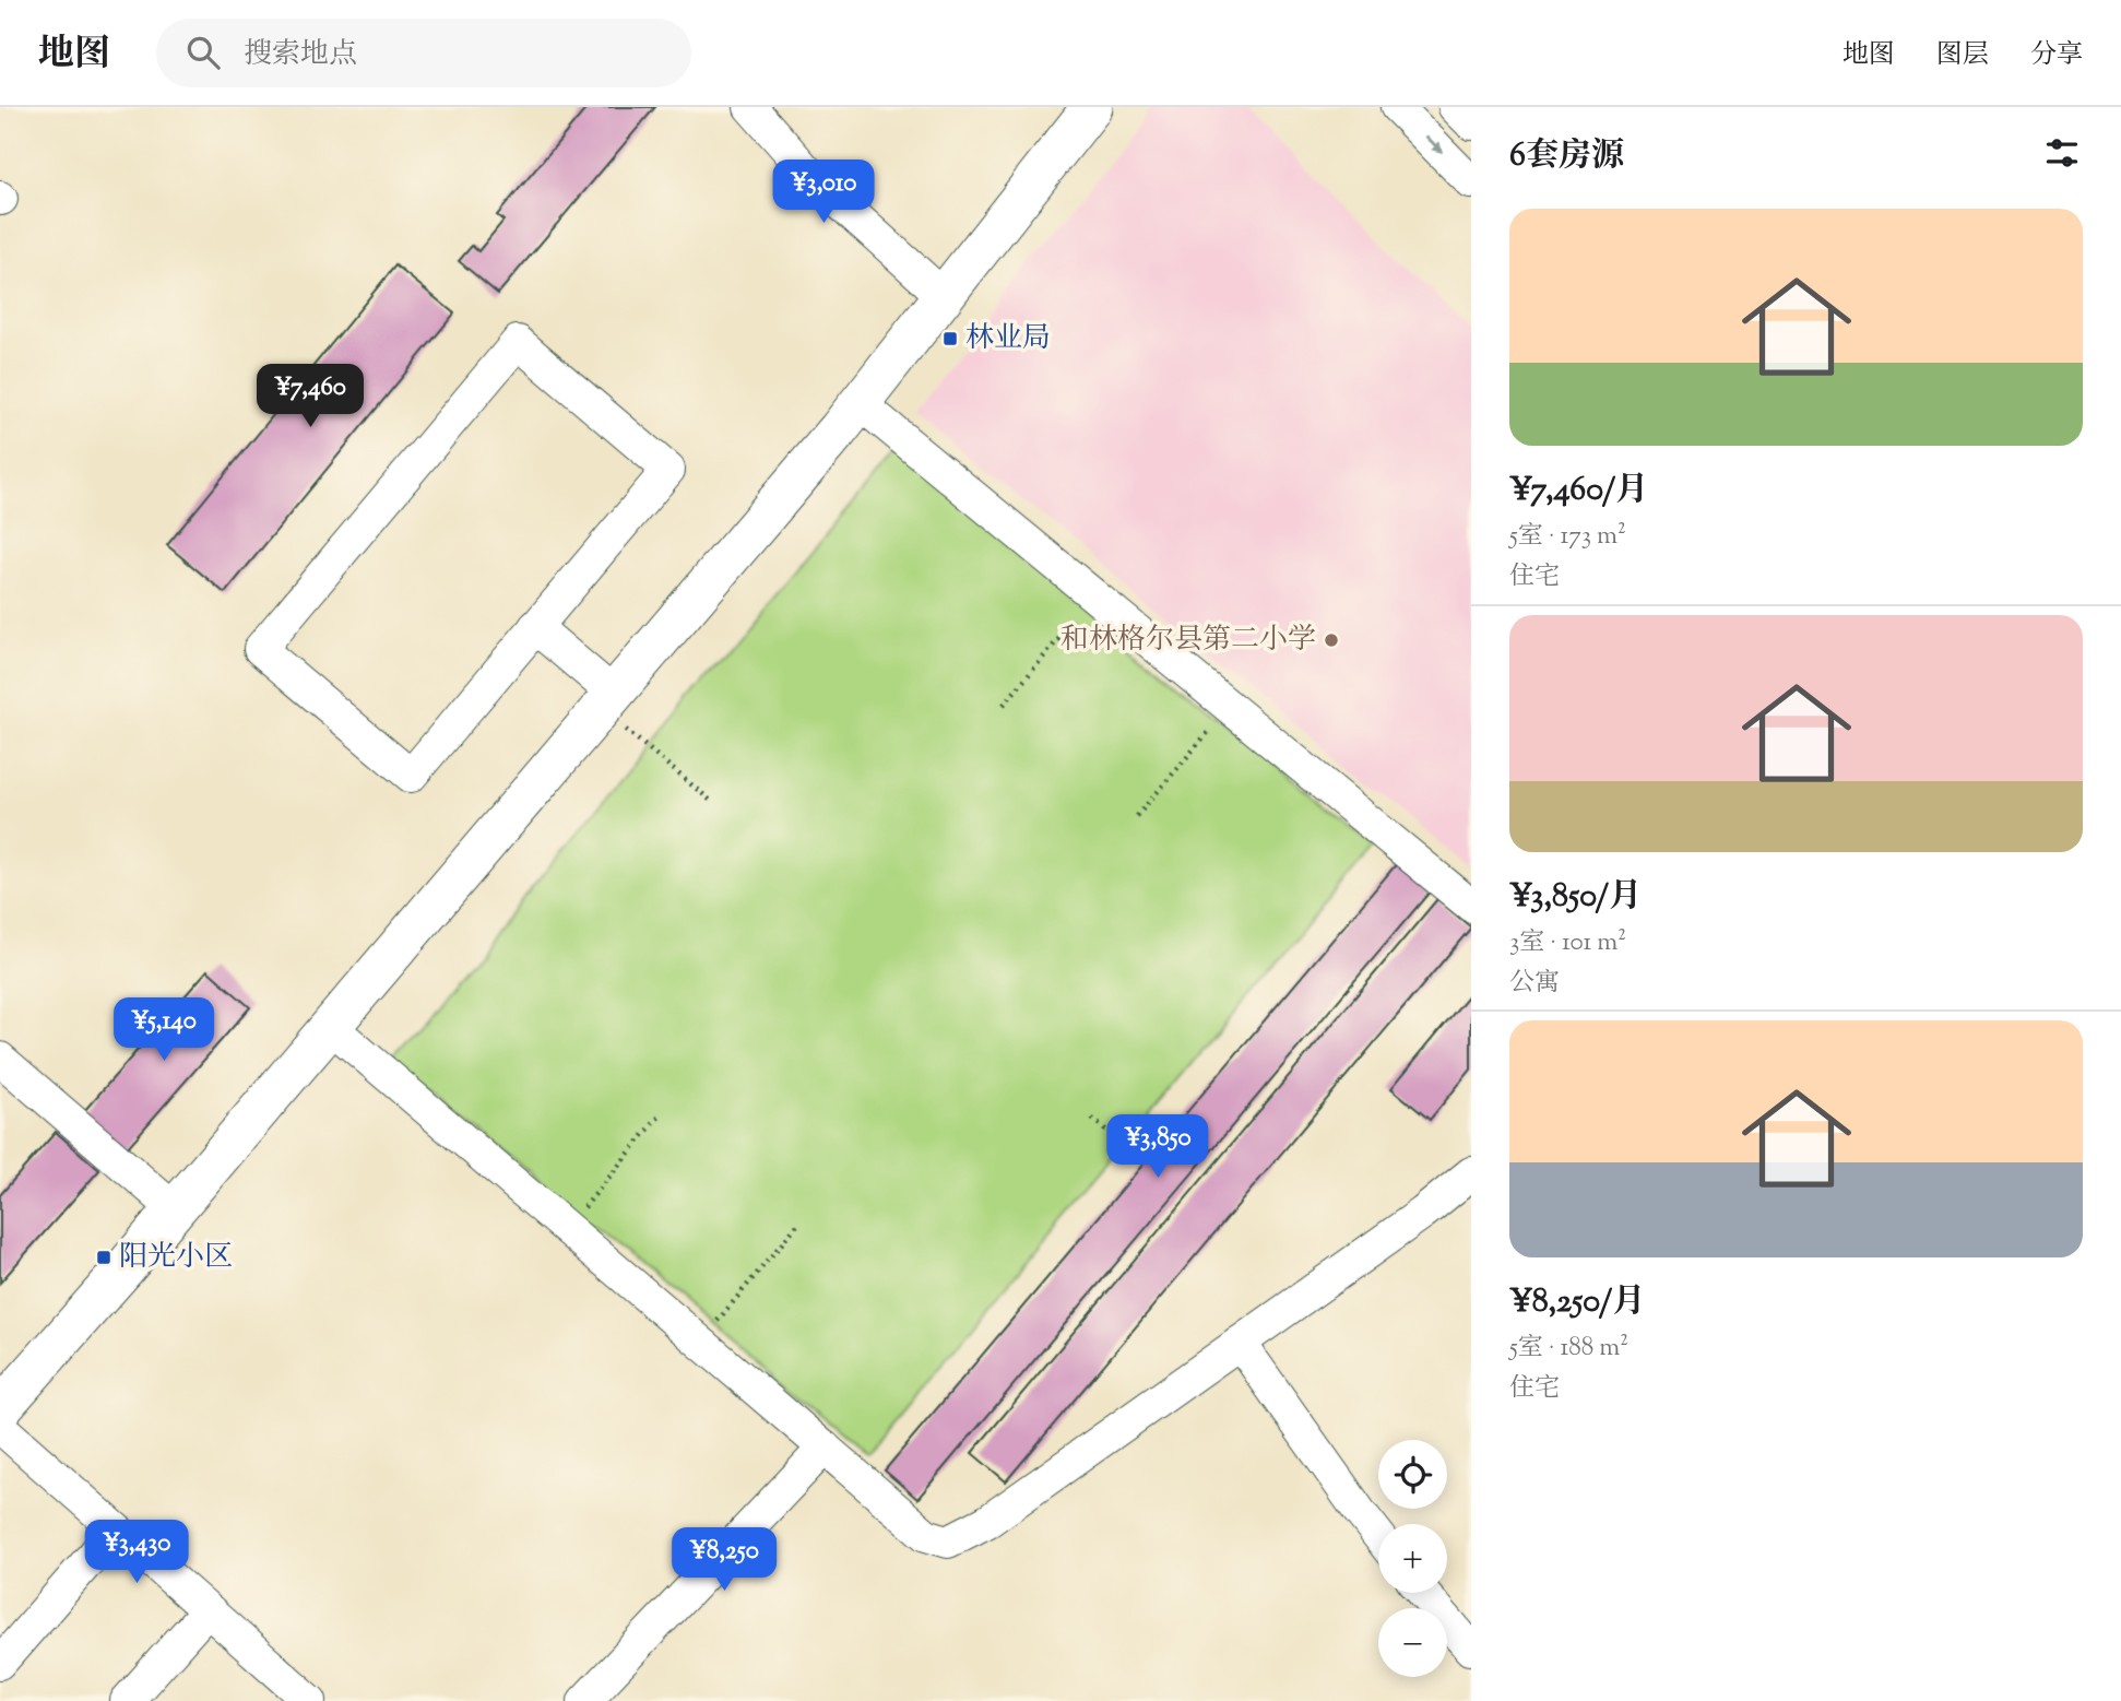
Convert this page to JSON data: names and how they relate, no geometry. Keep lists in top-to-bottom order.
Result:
{
  "places": {
    "transit": ["林业局", "阳光小区"],
    "other": ["和林格尔县第二小学"]
  },
  "page": {
    "header": "地图",
    "search": "搜索地点",
    "nav": ["地图", "图层", "分享"],
    "heading": "6套房源",
    "price": [
      "¥3,010",
      "¥7,460",
      "¥5,140",
      "¥3,850",
      "¥3,430",
      "¥8,250"
    ],
    "list": [
      {
        "name": "¥7,460/月",
        "note": "5室 · 173 m² · 住宅"
      },
      {
        "name": "¥3,850/月",
        "note": "3室 · 101 m² · 公寓"
      },
      {
        "name": "¥8,250/月",
        "note": "5室 · 188 m² · 住宅"
      }
    ],
    "map_buttons": ["+", "−"]
  }
}
